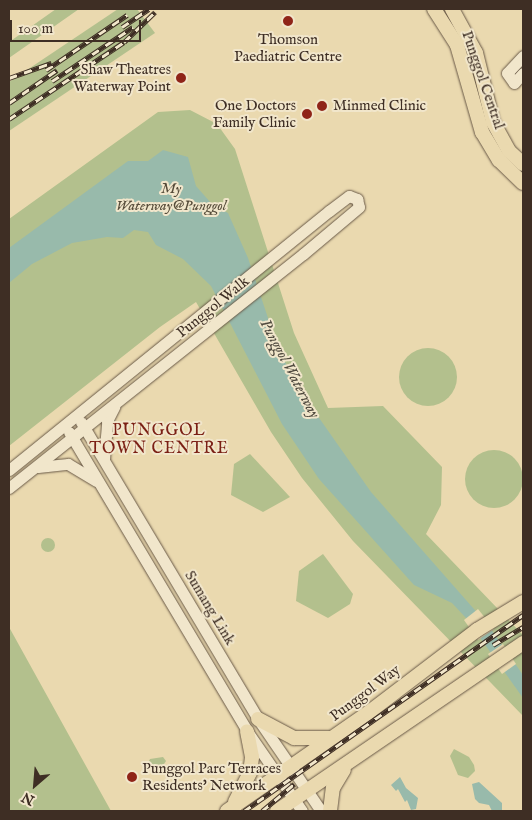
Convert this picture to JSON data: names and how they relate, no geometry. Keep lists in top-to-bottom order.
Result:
{
  "streets": {
    "main road": ["Punggol Central", "Punggol Way"],
    "street": ["Punggol Walk", "Sumang Link"]
  },
  "crossings": [
    ["Punggol Walk", "Sumang Link"],
    ["Sumang Link", "Punggol Way"]
  ],
  "districts": ["PUNGGOL TOWN CENTRE"],
  "water": ["Punggol Waterway"],
  "parks": ["My Waterway@Punggol"],
  "places": [
    "Thomson Paediatric Centre",
    "Shaw Theatres Waterway Point",
    "Minmed Clinic",
    "One Doctors Family Clinic",
    "Punggol Parc Terraces Residents' Network"
  ],
  "scale_bar": "100 m",
  "north": "bottom left"
}
